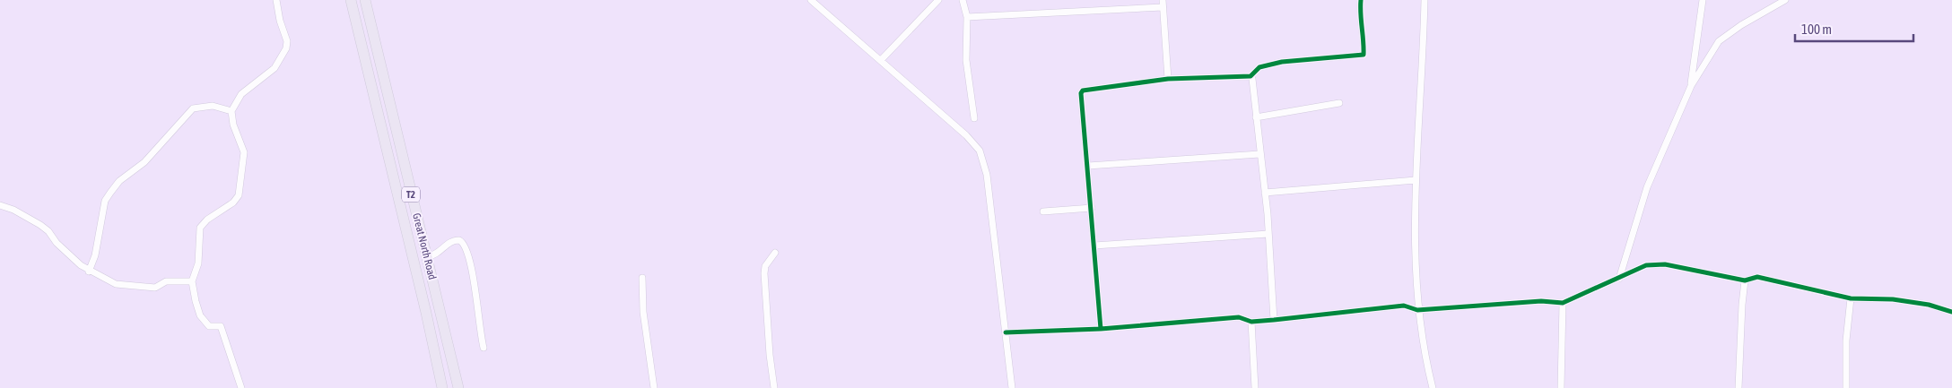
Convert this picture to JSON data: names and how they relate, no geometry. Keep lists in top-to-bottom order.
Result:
{
  "streets": {
    "highway": ["T2", "Great North Road"]
  },
  "scale_bar": "100 m"
}
